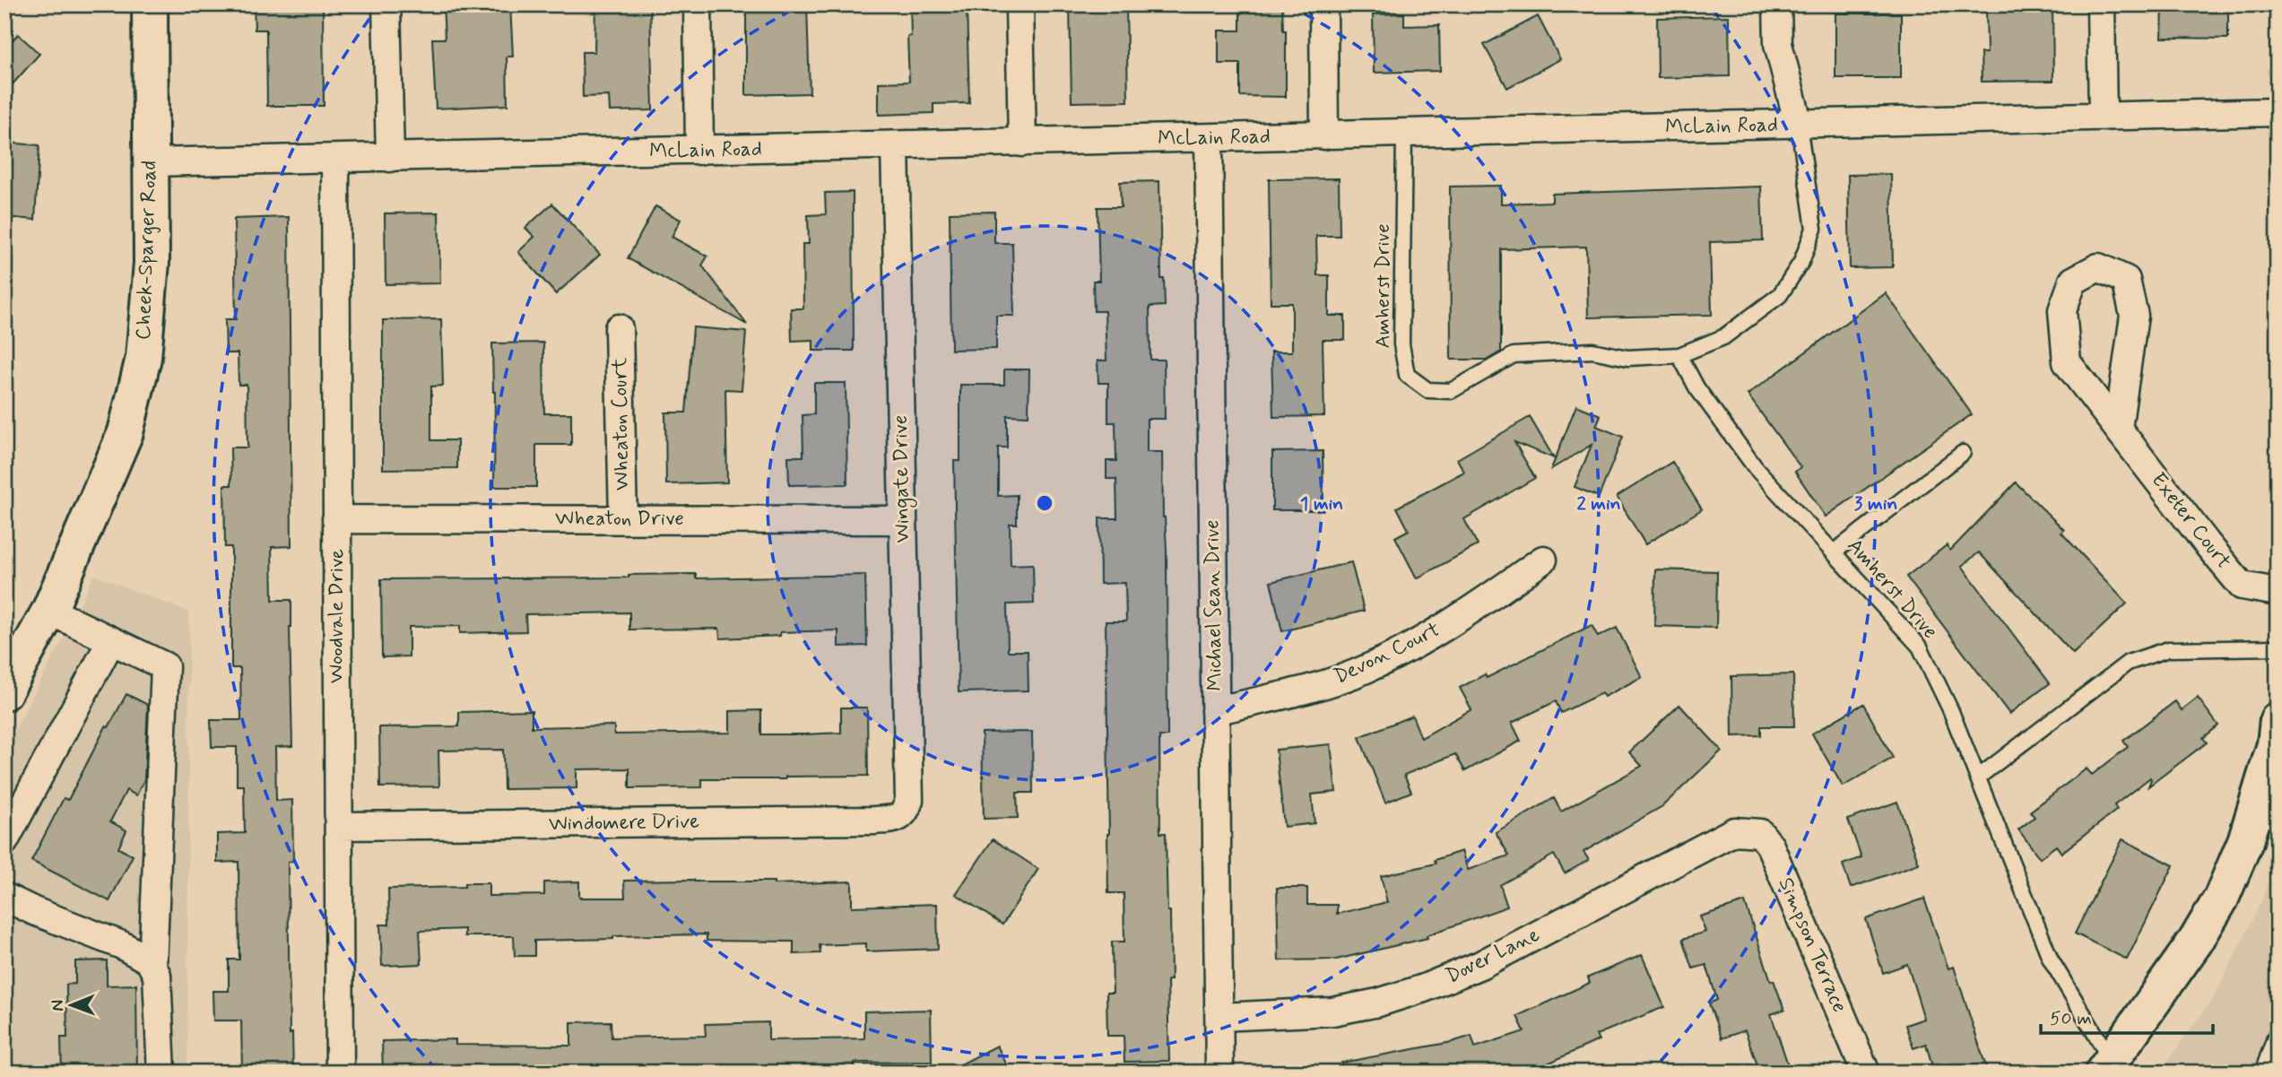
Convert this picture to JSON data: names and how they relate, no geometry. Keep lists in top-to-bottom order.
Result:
{
  "streets": {
    "main road": ["Cheek-Sparger Road"],
    "street": [
      "McLain Road",
      "Wheaton Court",
      "Wingate Drive",
      "Wheaton Drive",
      "Exeter Court",
      "Michael Sean Drive",
      "Woodvale Drive",
      "Devon Court",
      "Windomere Drive",
      "Simpson Terrace",
      "Dover Lane"
    ],
    "lane": ["Amherst Drive"]
  },
  "crossings": [
    ["McLain Road", "Cheek-Sparger Road"],
    ["McLain Road", "Amherst Drive"],
    ["McLain Road", "Wingate Drive"],
    ["McLain Road", "Michael Sean Drive"],
    ["McLain Road", "Woodvale Drive"],
    ["Wheaton Court", "Wheaton Drive"],
    ["Wingate Drive", "Wheaton Drive"],
    ["Wingate Drive", "Windomere Drive"],
    ["Wheaton Drive", "Woodvale Drive"],
    ["Michael Sean Drive", "Devon Court"],
    ["Michael Sean Drive", "Dover Lane"],
    ["Woodvale Drive", "Windomere Drive"],
    ["Simpson Terrace", "Dover Lane"]
  ],
  "scale_bar": "50 m",
  "north": "left",
  "rings": ["1 min", "2 min", "3 min"]
}
